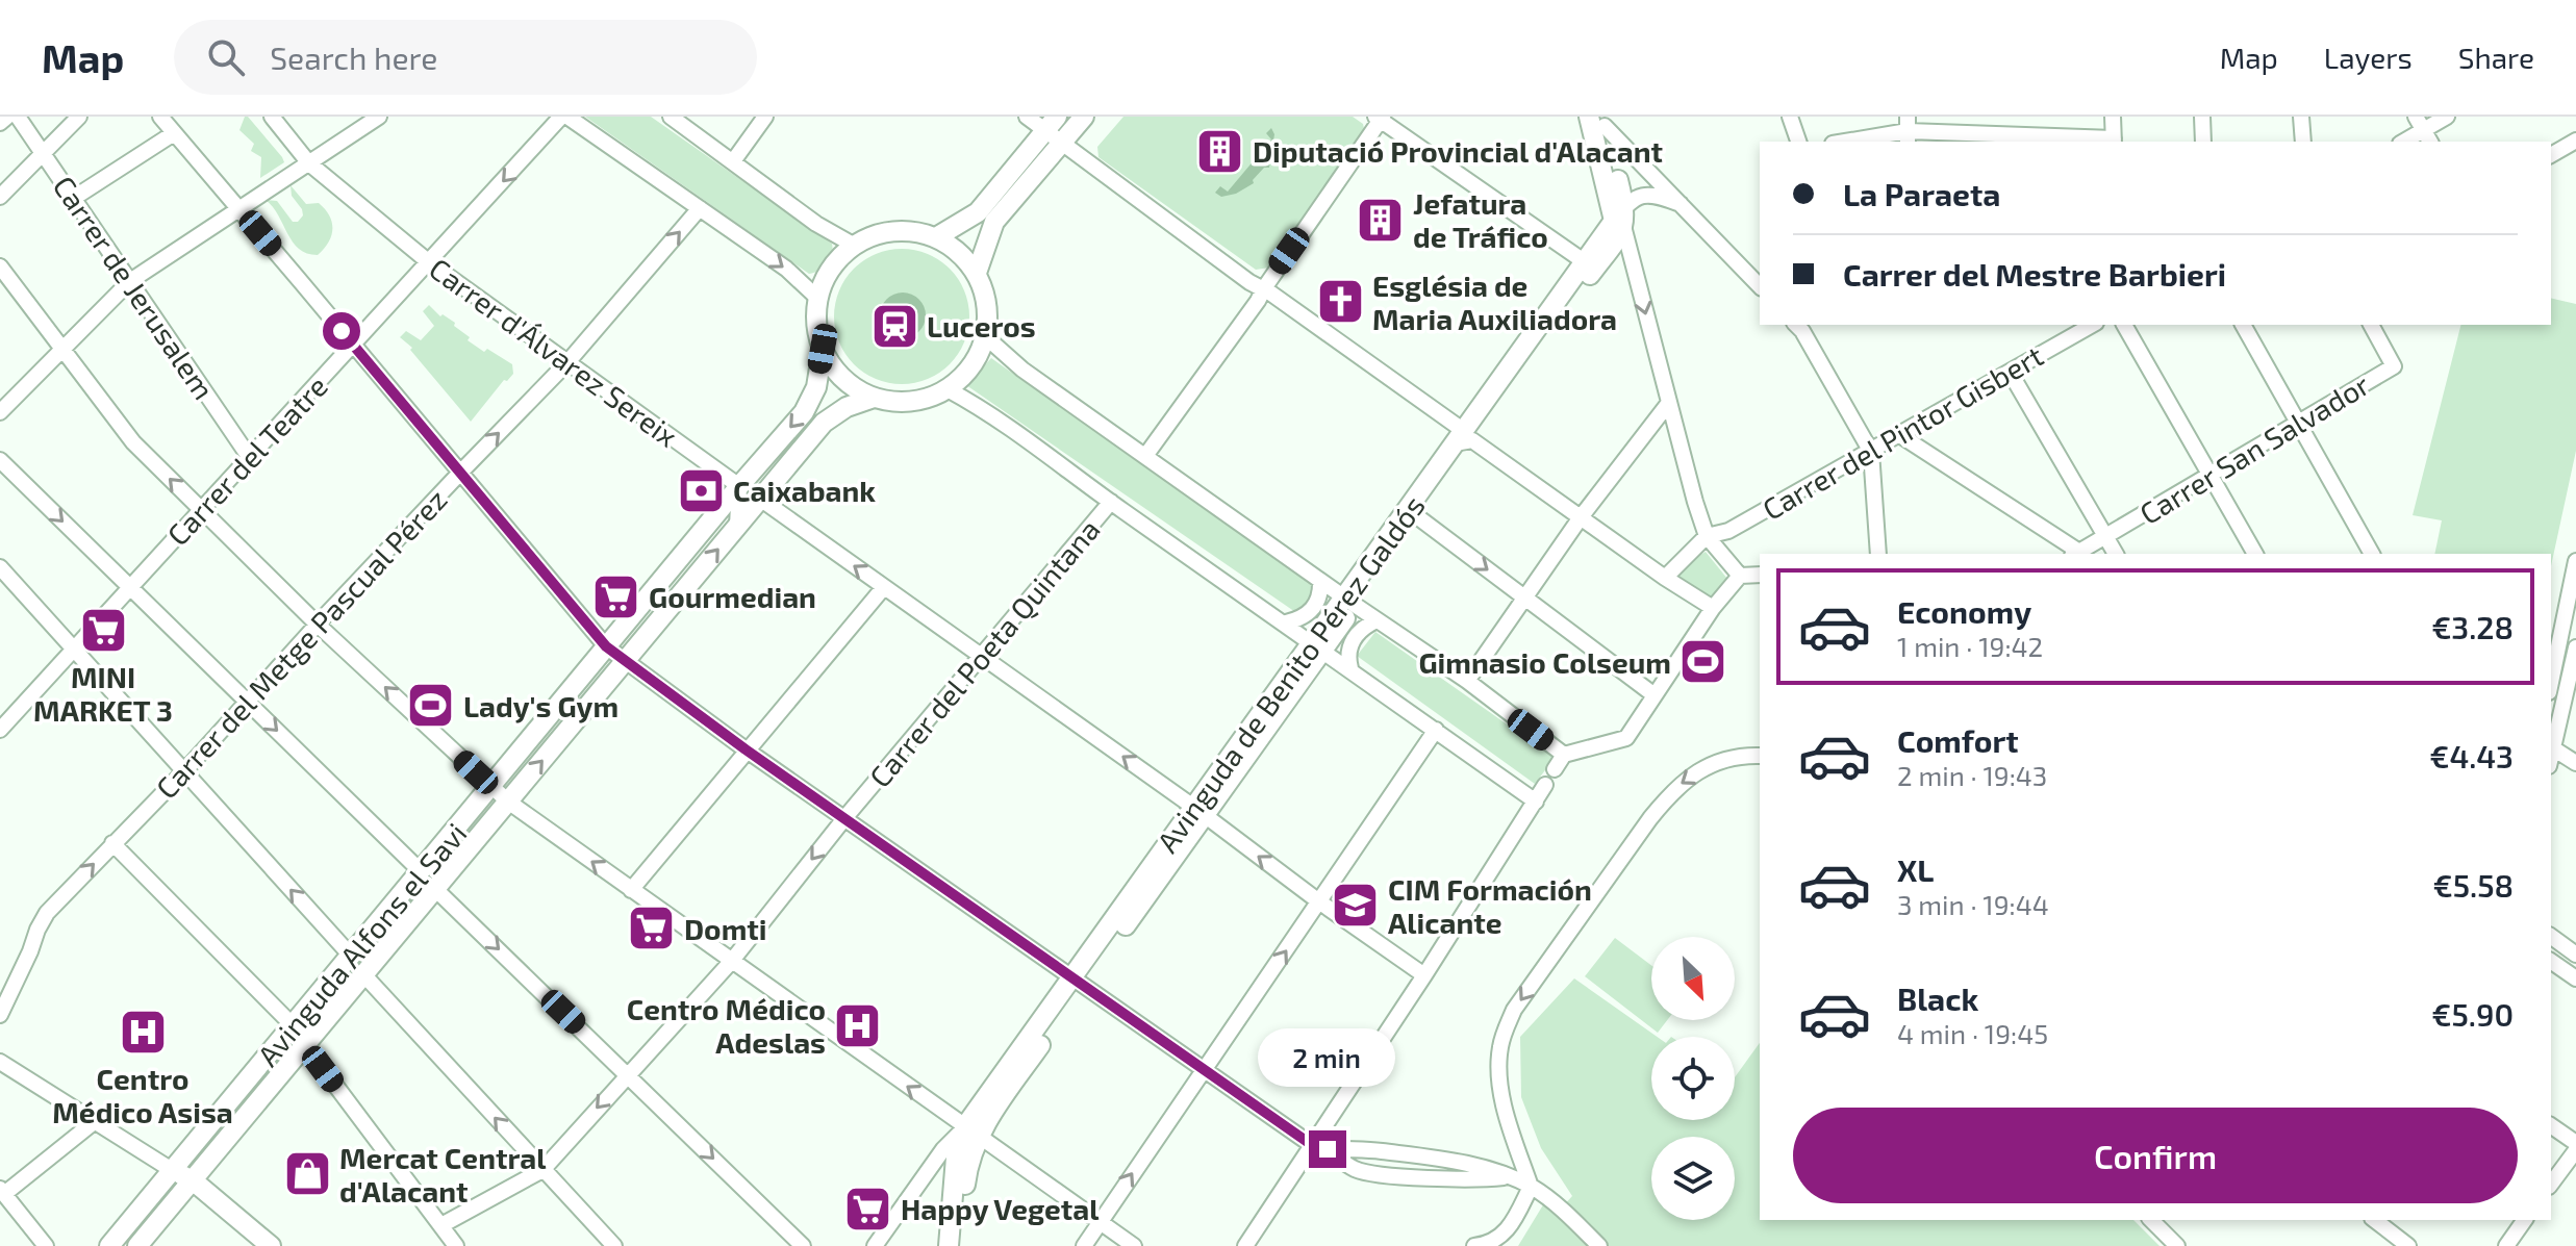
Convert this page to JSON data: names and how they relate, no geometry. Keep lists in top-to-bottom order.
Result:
{
  "streets": {
    "main road": ["Avinguda de Benito Pérez Galdós", "Avinguda Alfons el Savi"],
    "street": [
      "Carrer de Jerusalem",
      "Carrer d'Álvarez Sereix",
      "Carrer del Pintor Gisbert",
      "Carrer San Salvador",
      "Carrer del Teatre",
      "Carrer del Metge Pascual Pérez",
      "Carrer del Poeta Quintana"
    ]
  },
  "crossings": [
    ["Carrer de Jerusalem", "Carrer del Teatre"],
    ["Carrer d'Álvarez Sereix", "Carrer del Teatre"],
    ["Carrer d'Álvarez Sereix", "Carrer del Metge Pascual Pérez"],
    ["Carrer d'Álvarez Sereix", "Avinguda Alfons el Savi"]
  ],
  "one_way": ["Carrer del Metge Pascual Pérez"],
  "places": {
    "building": ["Diputació Provincial d'Alacant", "Jefatura de Tráfico"],
    "church": ["Església de Maria Auxiliadora"],
    "station": ["Luceros"],
    "bank": ["Caixabank"],
    "supermarket": [
      "Gourmedian",
      "MINI MARKET 3",
      "Domti",
      "Happy Vegetal"
    ],
    "sports": ["Gimnasio Colseum", "Lady's Gym"],
    "school or university": ["CIM Formación Alicante"],
    "hospital": ["Centro Médico Adeslas", "Centro Médico Asisa"],
    "shop": ["Mercat Central d'Alacant"]
  },
  "north": "bottom right",
  "page": {
    "header": "Map",
    "search": "Search here",
    "nav": ["Map", "Layers", "Share"],
    "banner": ["La Paraeta", "Carrer del Mestre Barbieri"],
    "list": [
      {
        "name": "Economy",
        "note": "1 min · 19:42",
        "value": "€3.28"
      },
      {
        "name": "Comfort",
        "note": "2 min · 19:43",
        "value": "€4.43"
      },
      {
        "name": "XL",
        "note": "3 min · 19:44",
        "value": "€5.58"
      },
      {
        "name": "Black",
        "note": "4 min · 19:45",
        "value": "€5.90"
      }
    ],
    "bubble": "2 min",
    "buttons": "Confirm"
  }
}
